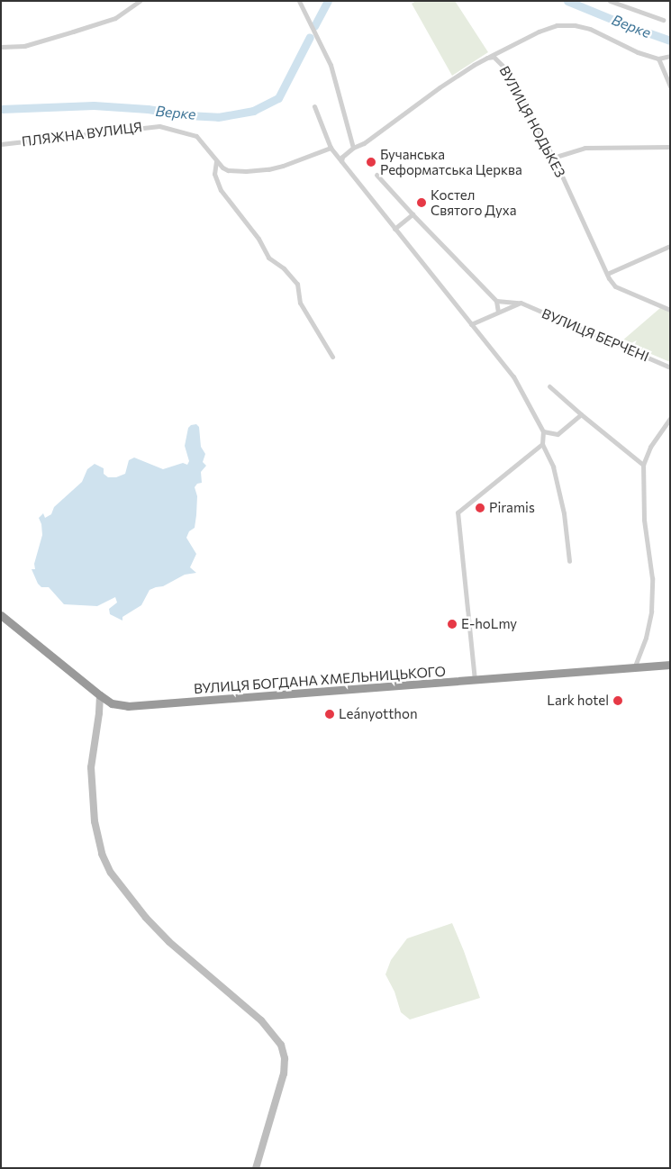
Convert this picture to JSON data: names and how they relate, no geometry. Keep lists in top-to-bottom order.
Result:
{
  "streets": {
    "highway": ["ВУЛИЦЯ БОГДАНА ХМЕЛЬНИЦЬКОГО"],
    "street": ["ВУЛИЦЯ НОДЬКЕЗ", "ПЛЯЖНА ВУЛИЦЯ", "ВУЛИЦЯ БЕРЧЕНІ"]
  },
  "water": ["Верке"],
  "places": [
    "Бучанська Реформатська Церква",
    "Костел Святого Духа",
    "Piramis",
    "E-hoLmy",
    "Lark hotel",
    "Leányotthon"
  ]
}
